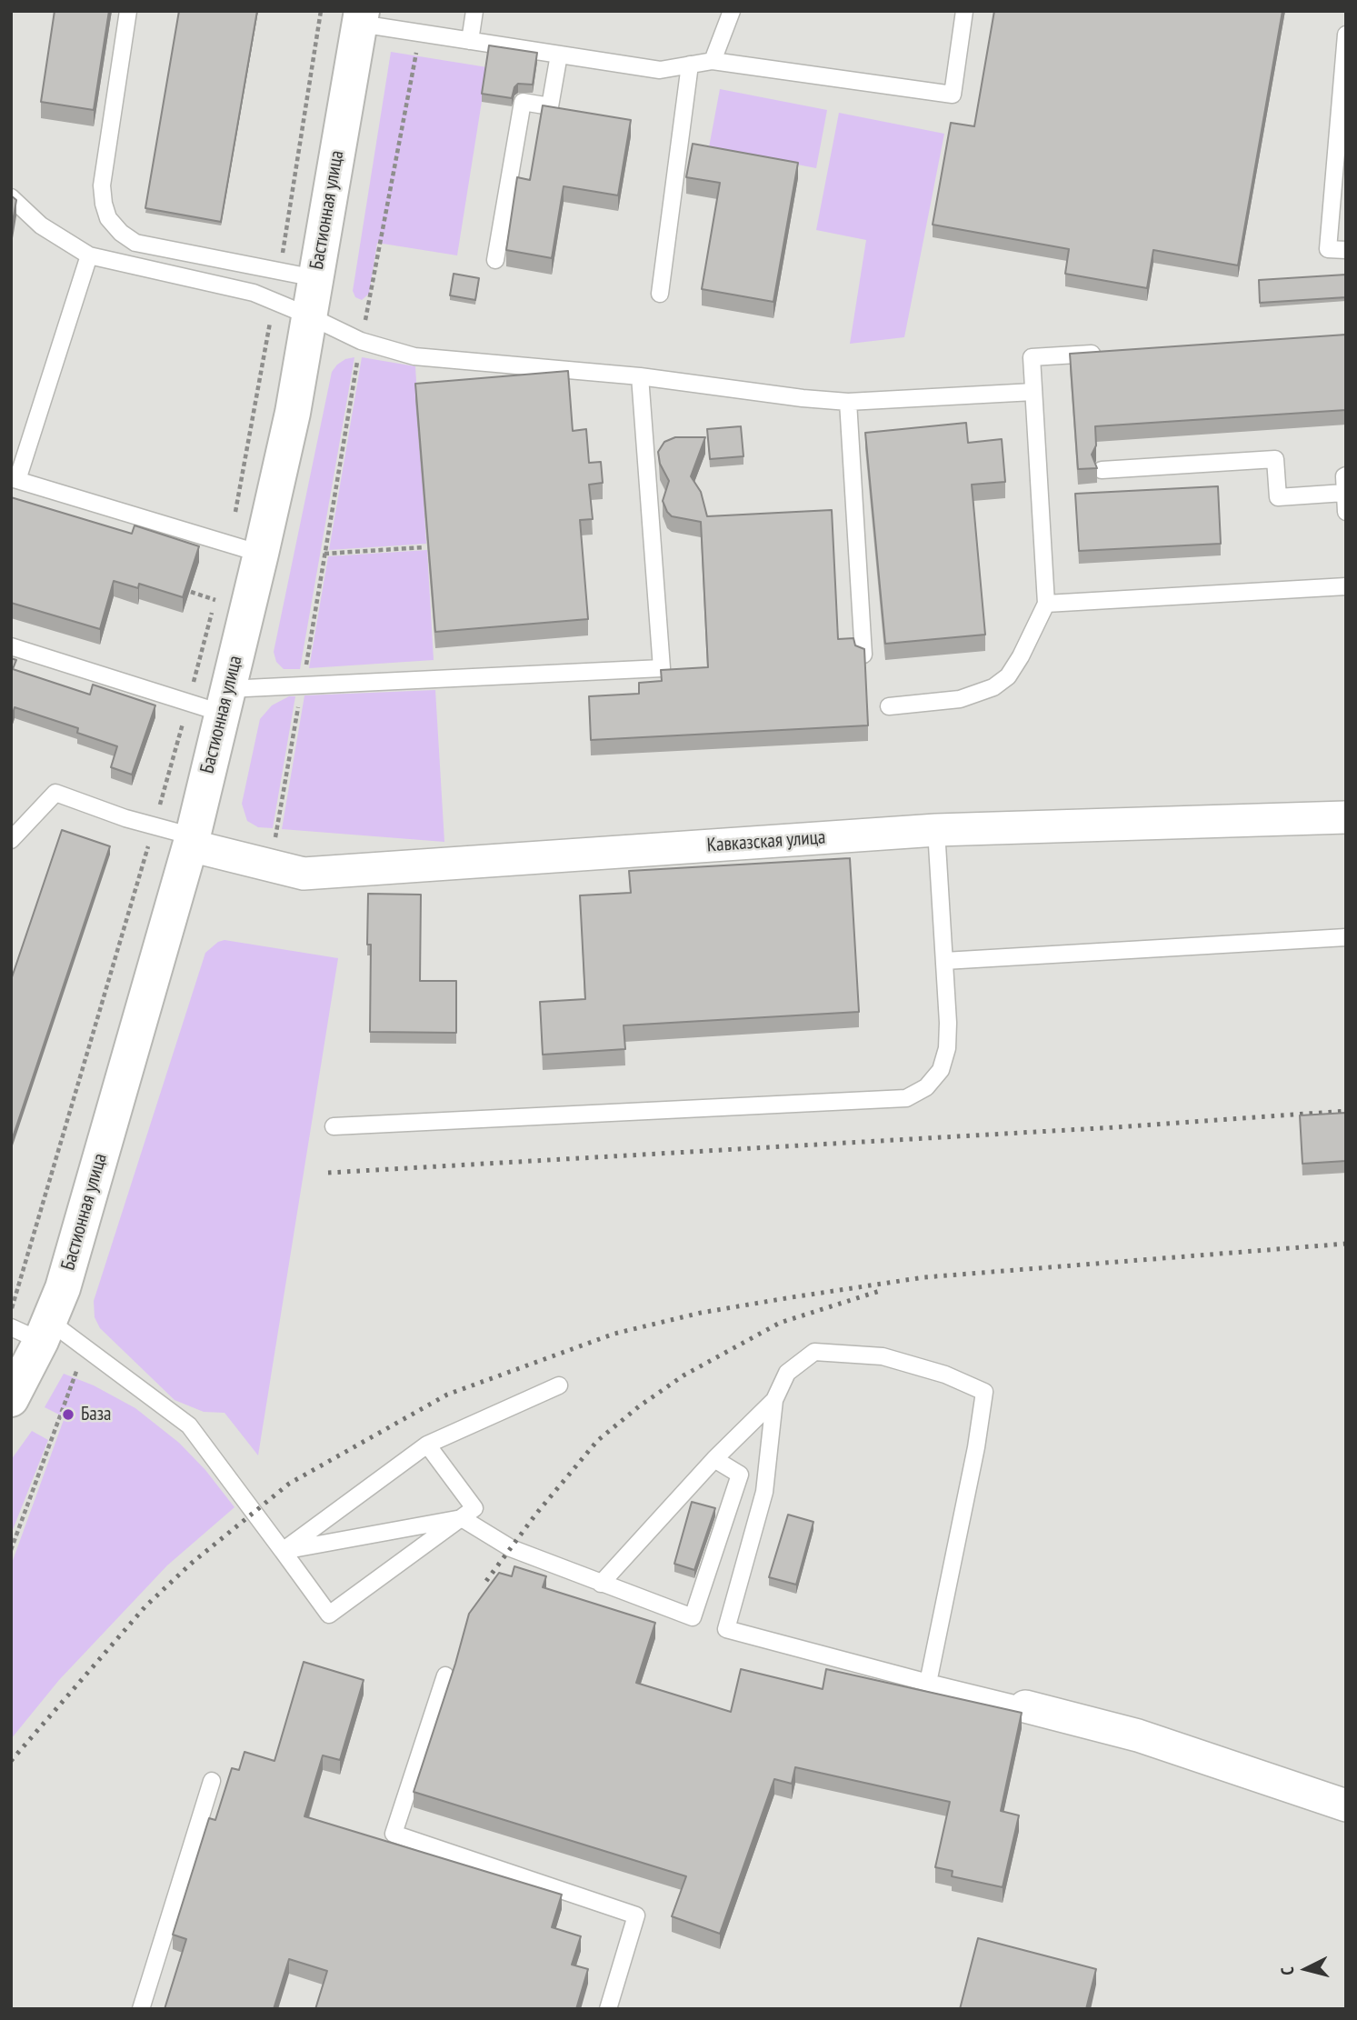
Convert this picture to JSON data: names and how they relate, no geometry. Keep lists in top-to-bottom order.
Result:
{
  "streets": {
    "main road": ["Бастионная улица"],
    "street": ["Кавказская улица"]
  },
  "crossings": [
    ["Бастионная улица", "Кавказская улица"]
  ],
  "places": ["База"],
  "north": "left"
}
